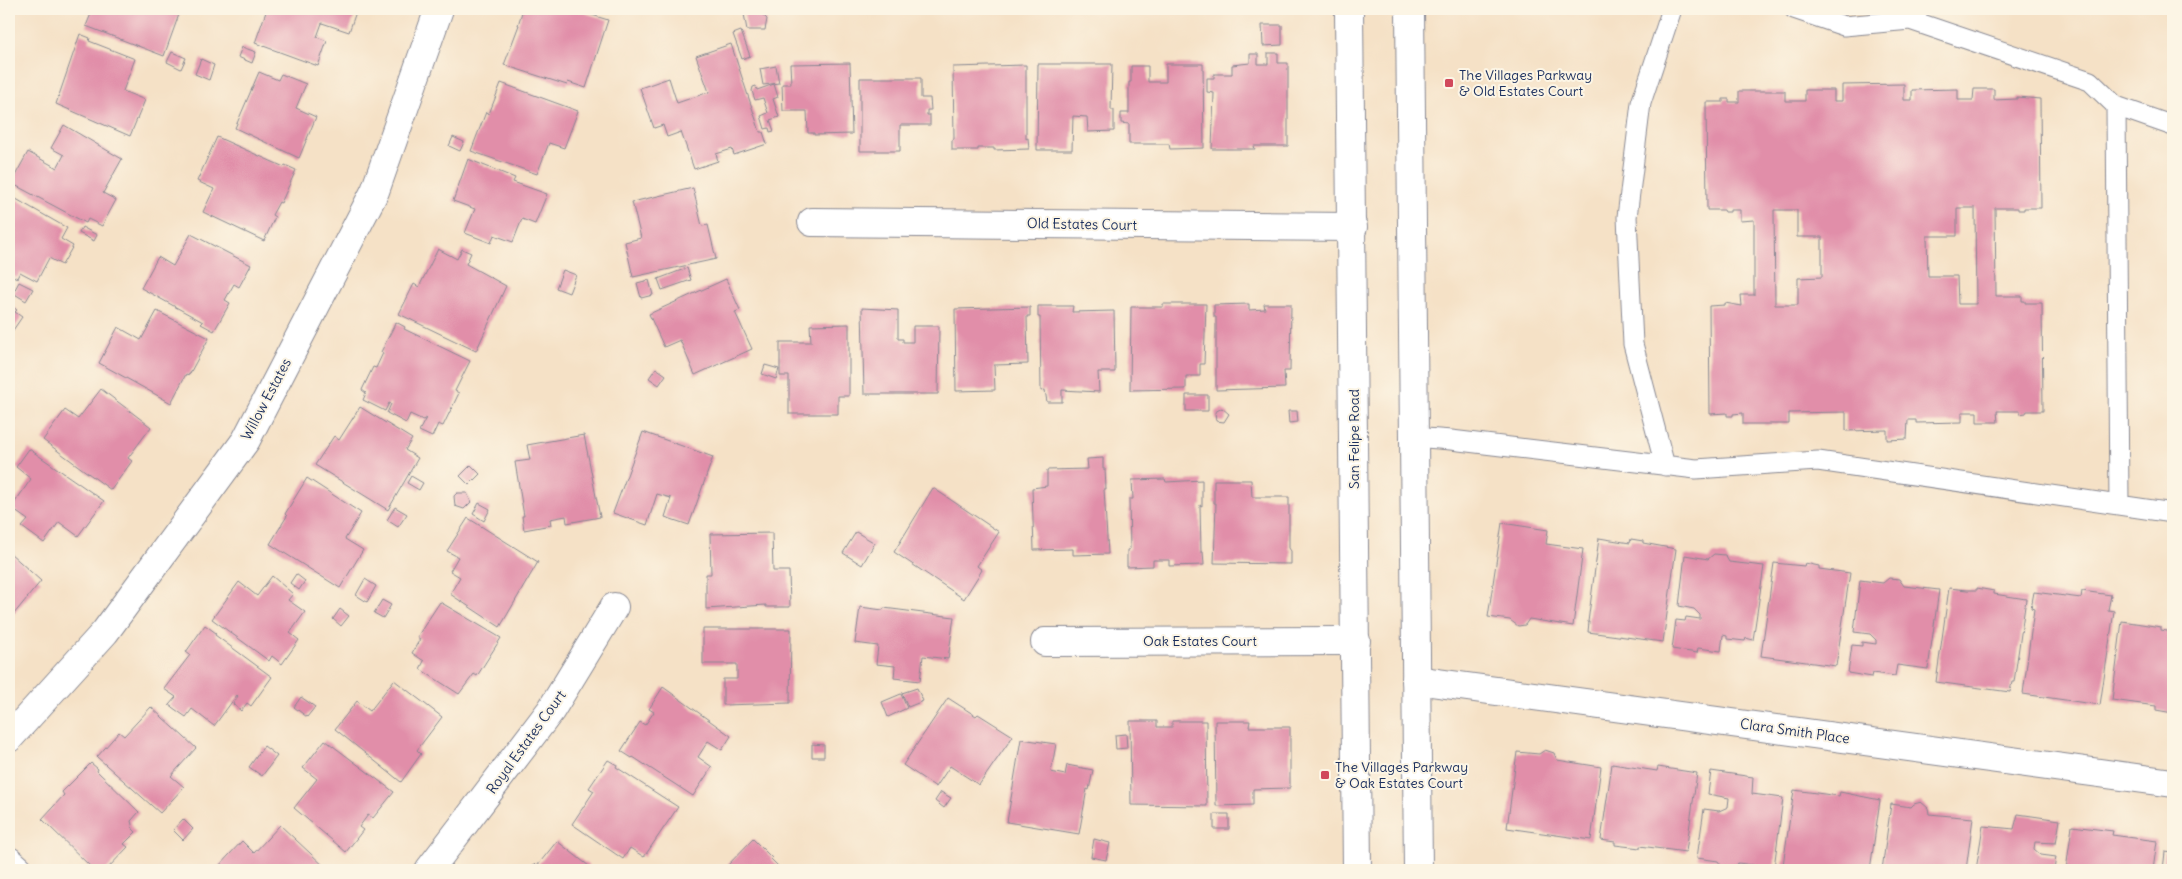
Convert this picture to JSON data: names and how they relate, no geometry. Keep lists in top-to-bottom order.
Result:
{
  "streets": {
    "street": [
      "Old Estates Court",
      "Willow Estates",
      "San Felipe Road",
      "Oak Estates Court",
      "Clara Smith Place",
      "Royal Estates Court"
    ]
  },
  "crossings": [
    ["Old Estates Court", "San Felipe Road"],
    ["San Felipe Road", "Oak Estates Court"]
  ],
  "places": {
    "transit": ["The Villages Parkway & Old Estates Court", "The Villages Parkway & Oak Estates Court"]
  }
}
